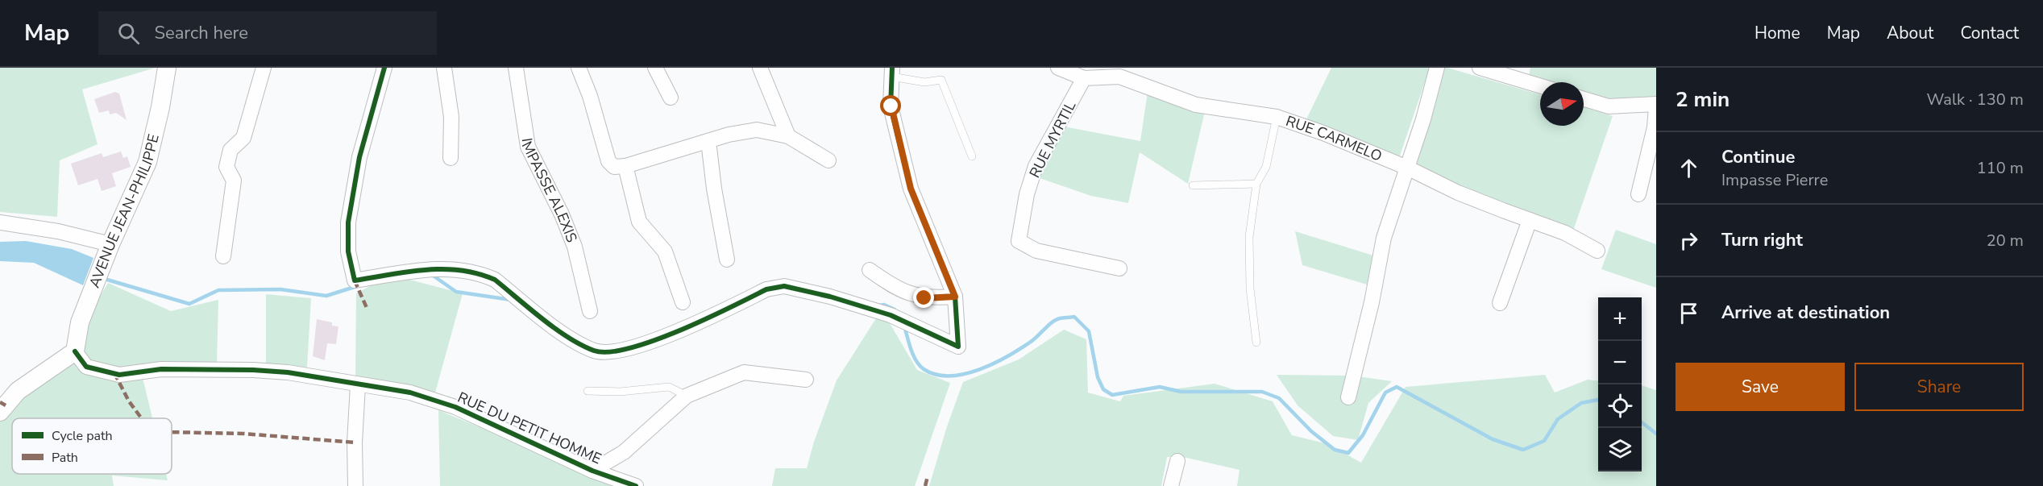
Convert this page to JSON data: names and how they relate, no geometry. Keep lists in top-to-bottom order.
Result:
{
  "streets": {
    "street": [
      "RUE CARMELO",
      "RUE MYRTIL",
      "IMPASSE ALEXIS",
      "AVENUE JEAN-PHILIPPE",
      "RUE DU PETIT HOMME"
    ]
  },
  "crossings": [
    ["RUE CARMELO", "RUE MYRTIL"],
    ["AVENUE JEAN-PHILIPPE", "RUE DU PETIT HOMME"]
  ],
  "legend": ["Cycle path", "Path"],
  "north": "right",
  "page": {
    "header": "Map",
    "search": "Search here",
    "nav": [
      "Home",
      "Map",
      "About",
      "Contact"
    ],
    "heading": ["2 min", "Walk · 130 m"],
    "list": [
      ["Continue", "Impasse Pierre", "110 m"],
      ["Turn right", "20 m"],
      "Arrive at destination"
    ],
    "map_buttons": ["+", "−"],
    "buttons": ["Save", "Share"]
  }
}
